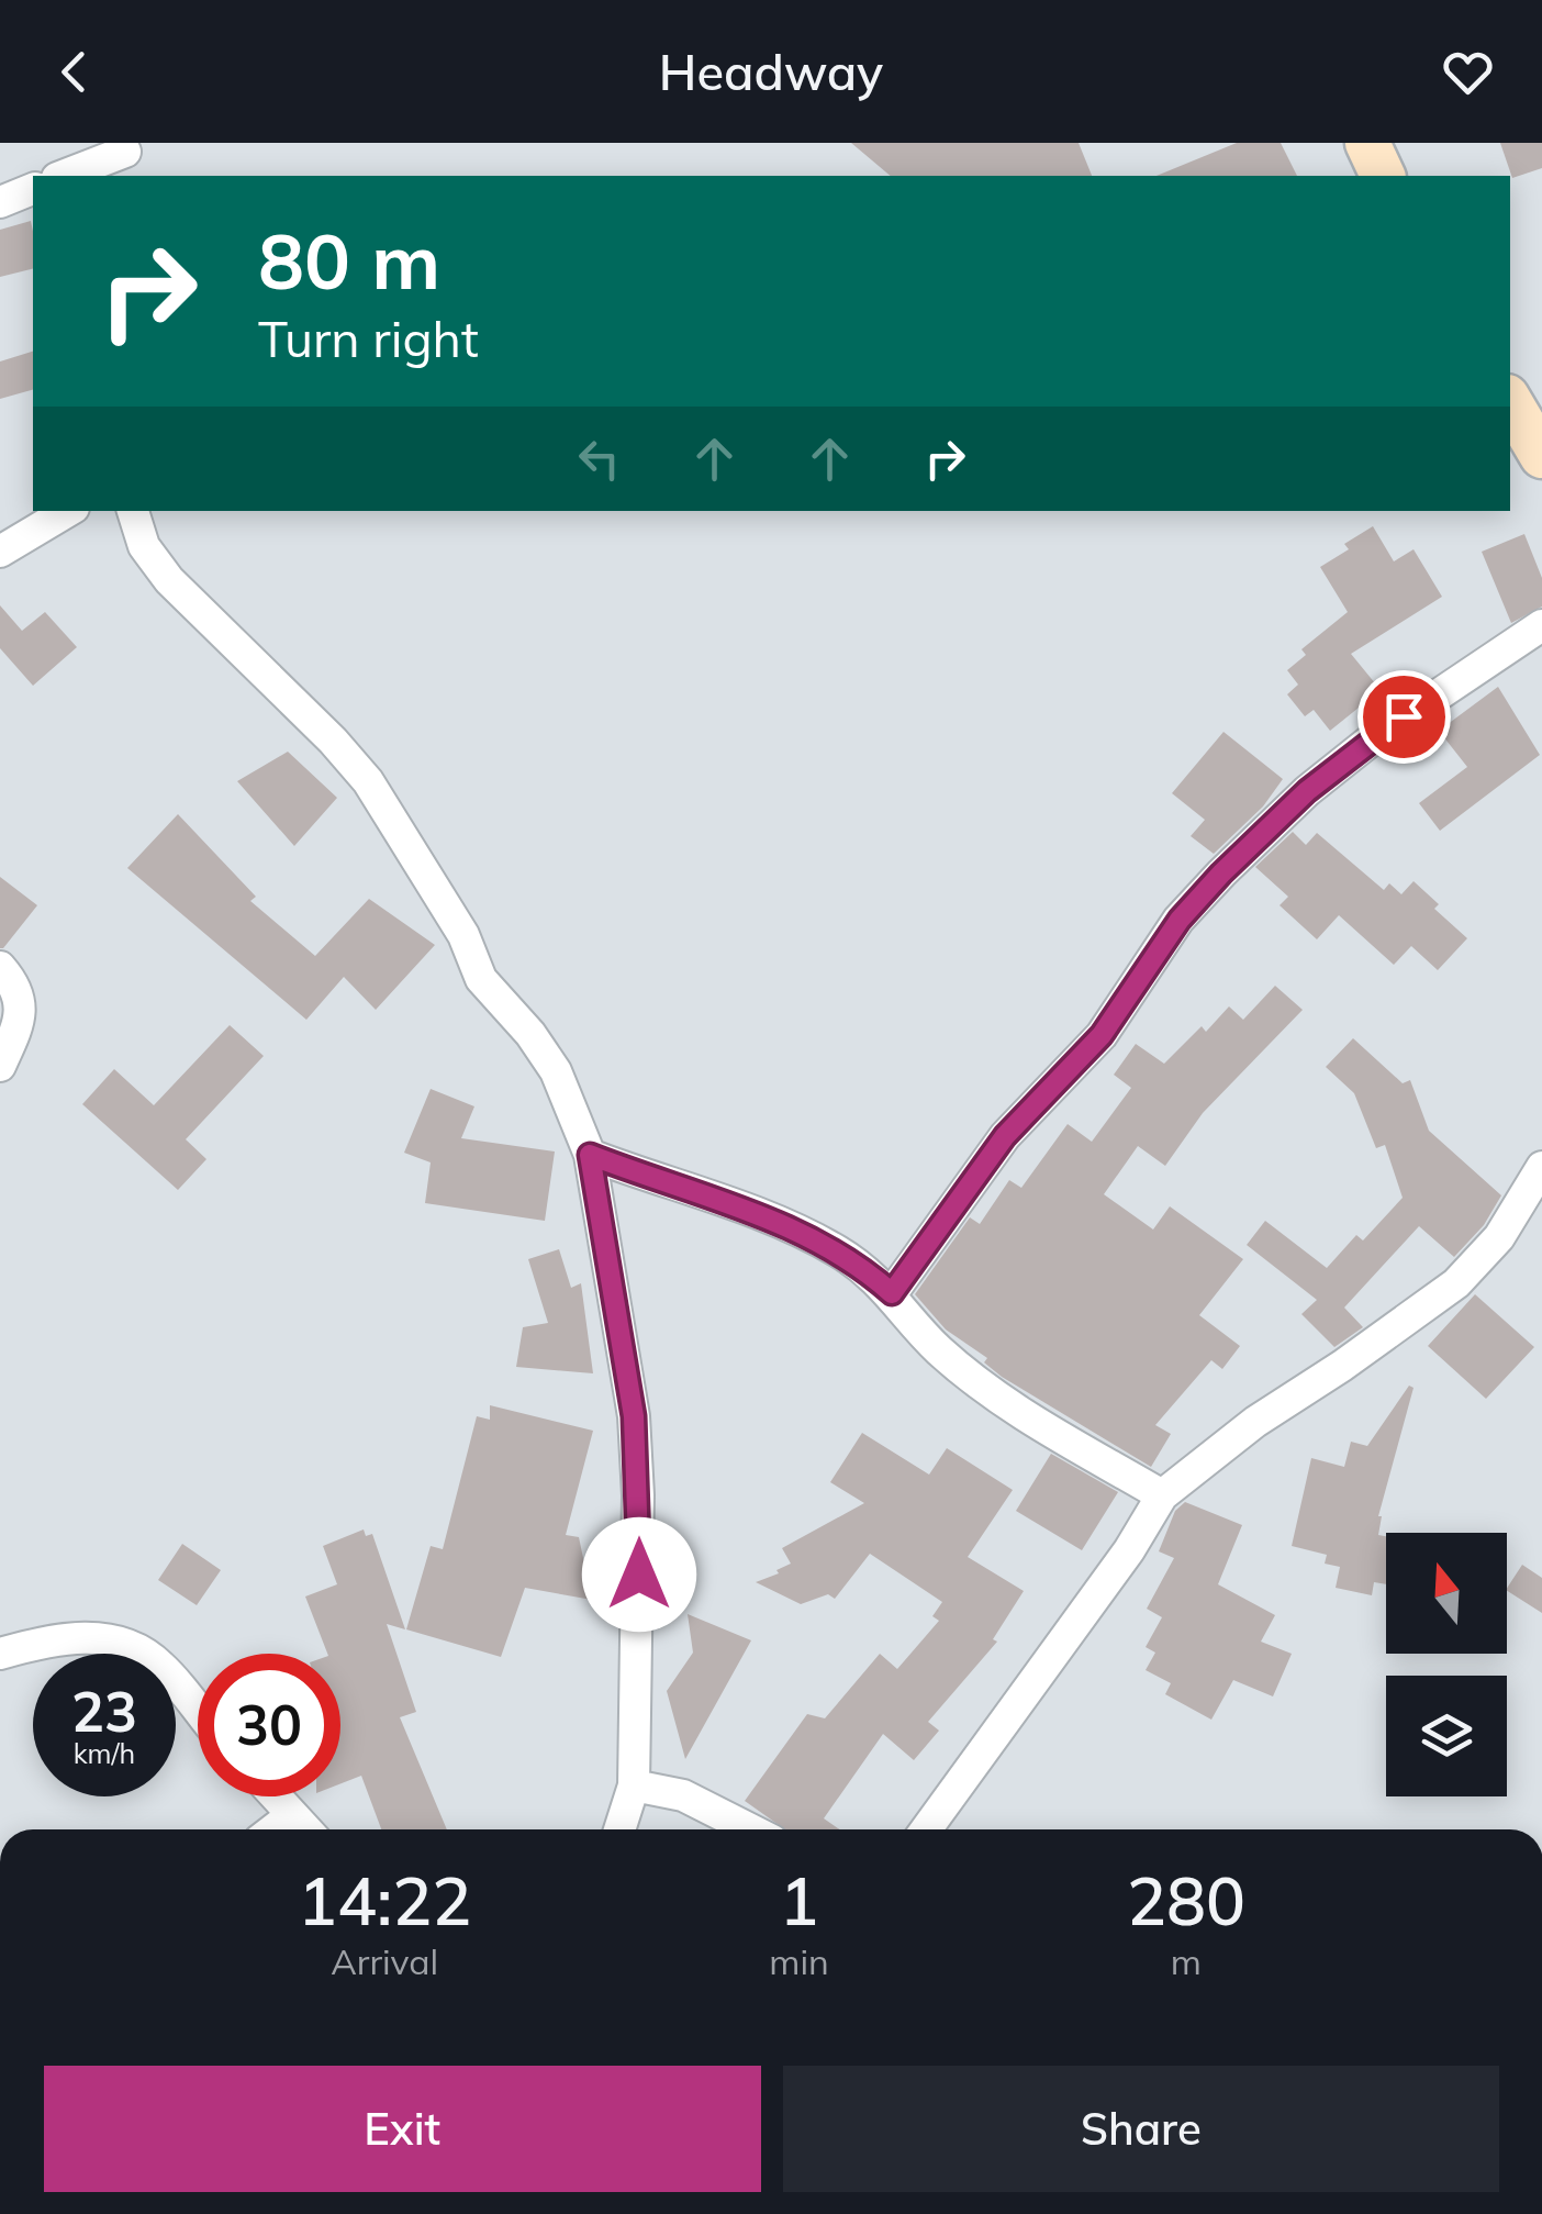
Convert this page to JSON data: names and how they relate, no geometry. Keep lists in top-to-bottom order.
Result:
{
  "north": "top",
  "page": {
    "header": "Headway",
    "turn": ["80 m", "Turn right"],
    "speed": "23 km/h",
    "limit": "30",
    "eta": [
      "14:22",
      "Arrival",
      "1",
      "min",
      "280",
      "m"
    ],
    "buttons": ["Exit", "Share"]
  }
}
